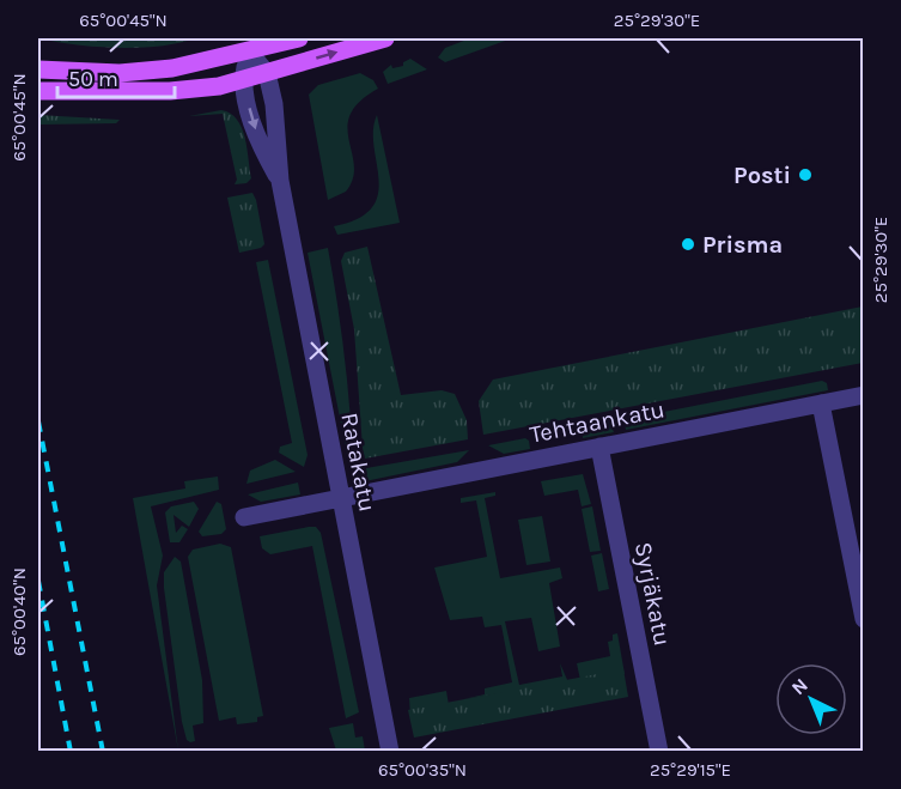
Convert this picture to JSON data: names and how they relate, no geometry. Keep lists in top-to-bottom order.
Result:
{
  "streets": {
    "street": ["Tehtaankatu", "Ratakatu", "Syrjäkatu"]
  },
  "crossings": [
    ["Tehtaankatu", "Ratakatu"],
    ["Tehtaankatu", "Syrjäkatu"]
  ],
  "places": ["Posti", "Prisma"],
  "scale_bar": "50 m",
  "north": "top left",
  "coordinates": [
    "65°00'45\"N",
    "25°29'30\"E",
    "65°00'40\"N",
    "65°00'35\"N",
    "25°29'15\"E"
  ]
}
